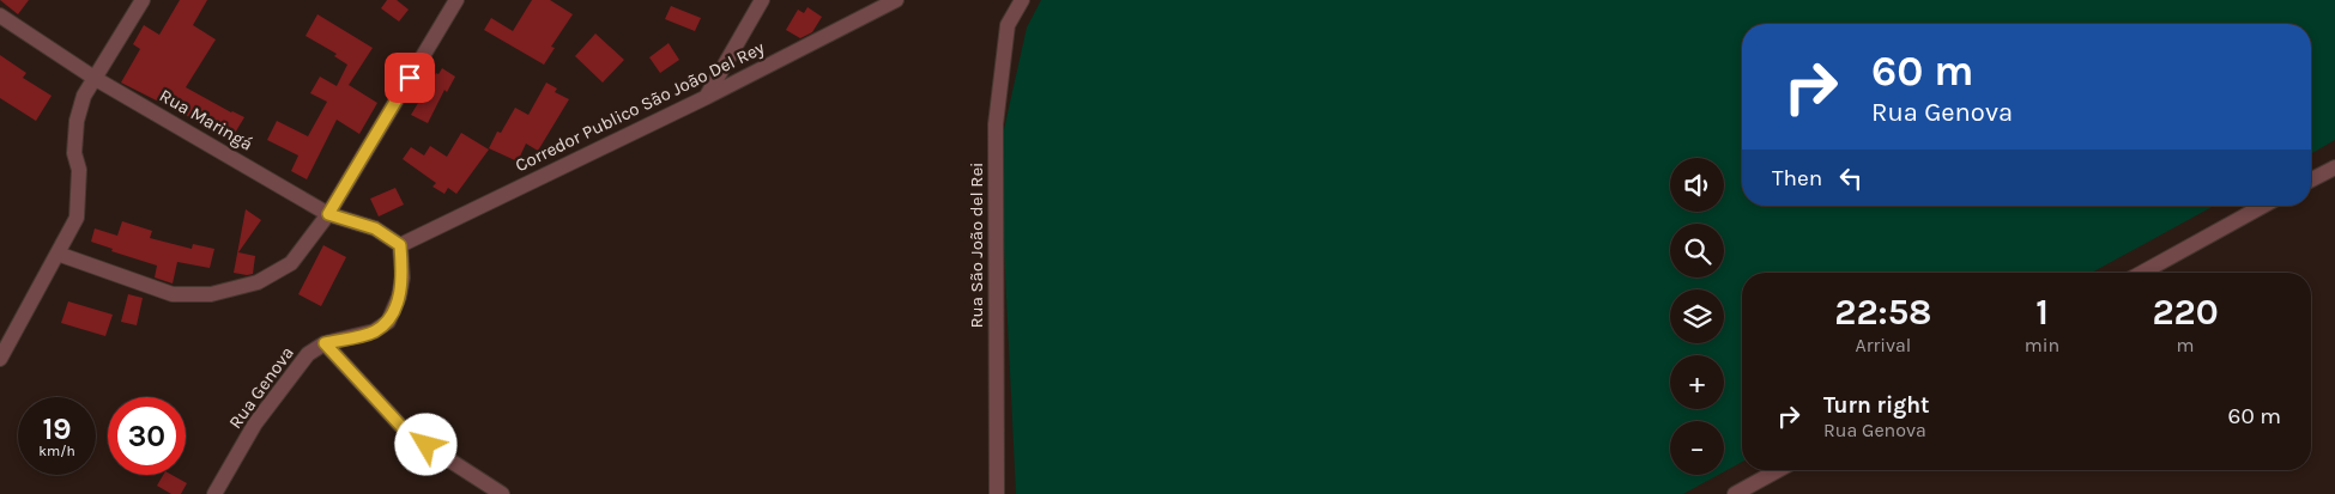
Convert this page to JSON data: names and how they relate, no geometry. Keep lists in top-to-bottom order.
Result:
{
  "streets": {
    "street": [
      "Corredor Publico São João Del Rey",
      "Rua Maringá",
      "Rua São João del Rei",
      "Rua Genova"
    ]
  },
  "crossings": [
    ["Corredor Publico São João Del Rey", "Rua Maringá"],
    ["Corredor Publico São João Del Rey", "Rua Genova"],
    ["Rua Maringá", "Rua Genova"]
  ],
  "page": {
    "turn": ["60 m", "Rua Genova"],
    "then": "Then",
    "map_buttons": ["+", "−"],
    "eta": [
      "22:58",
      "Arrival",
      "1",
      "min",
      "220",
      "m"
    ],
    "list": [
      {
        "name": "Turn right",
        "note": "Rua Genova",
        "value": "60 m"
      }
    ],
    "speed": "19 km/h",
    "limit": "30"
  }
}
